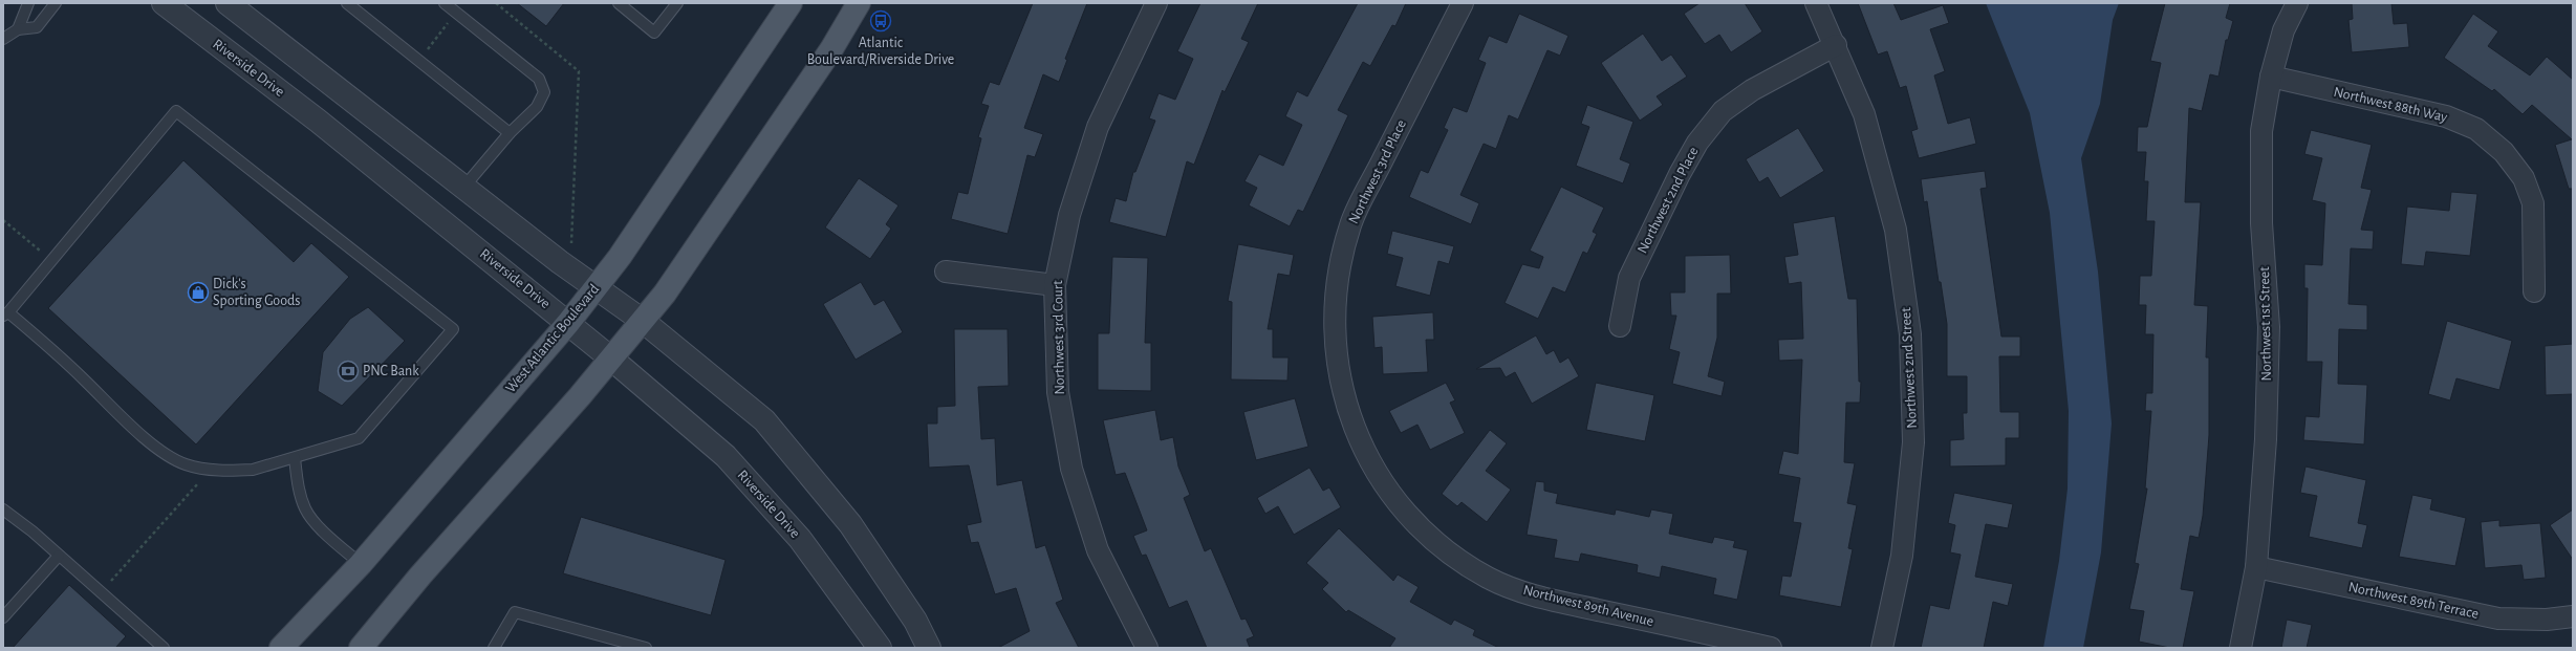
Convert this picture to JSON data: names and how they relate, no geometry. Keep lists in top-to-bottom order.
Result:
{
  "streets": {
    "main road": ["West Atlantic Boulevard"],
    "street": [
      "Riverside Drive",
      "Northwest 88th Way",
      "Northwest 3rd Place",
      "Northwest 2nd Place",
      "Northwest 1st Street",
      "Northwest 3rd Court",
      "Northwest 2nd Street",
      "Northwest 89th Terrace",
      "Northwest 89th Avenue"
    ]
  },
  "crossings": [
    ["Riverside Drive", "West Atlantic Boulevard"],
    ["Northwest 88th Way", "Northwest 1st Street"],
    ["Northwest 3rd Place", "Northwest 89th Avenue"],
    ["Northwest 2nd Place", "Northwest 2nd Street"],
    ["Northwest 1st Street", "Northwest 89th Terrace"]
  ],
  "places": {
    "bus stop": ["Atlantic Boulevard/Riverside Drive"],
    "shop": ["Dick's Sporting Goods"],
    "bank": ["PNC Bank"]
  }
}
